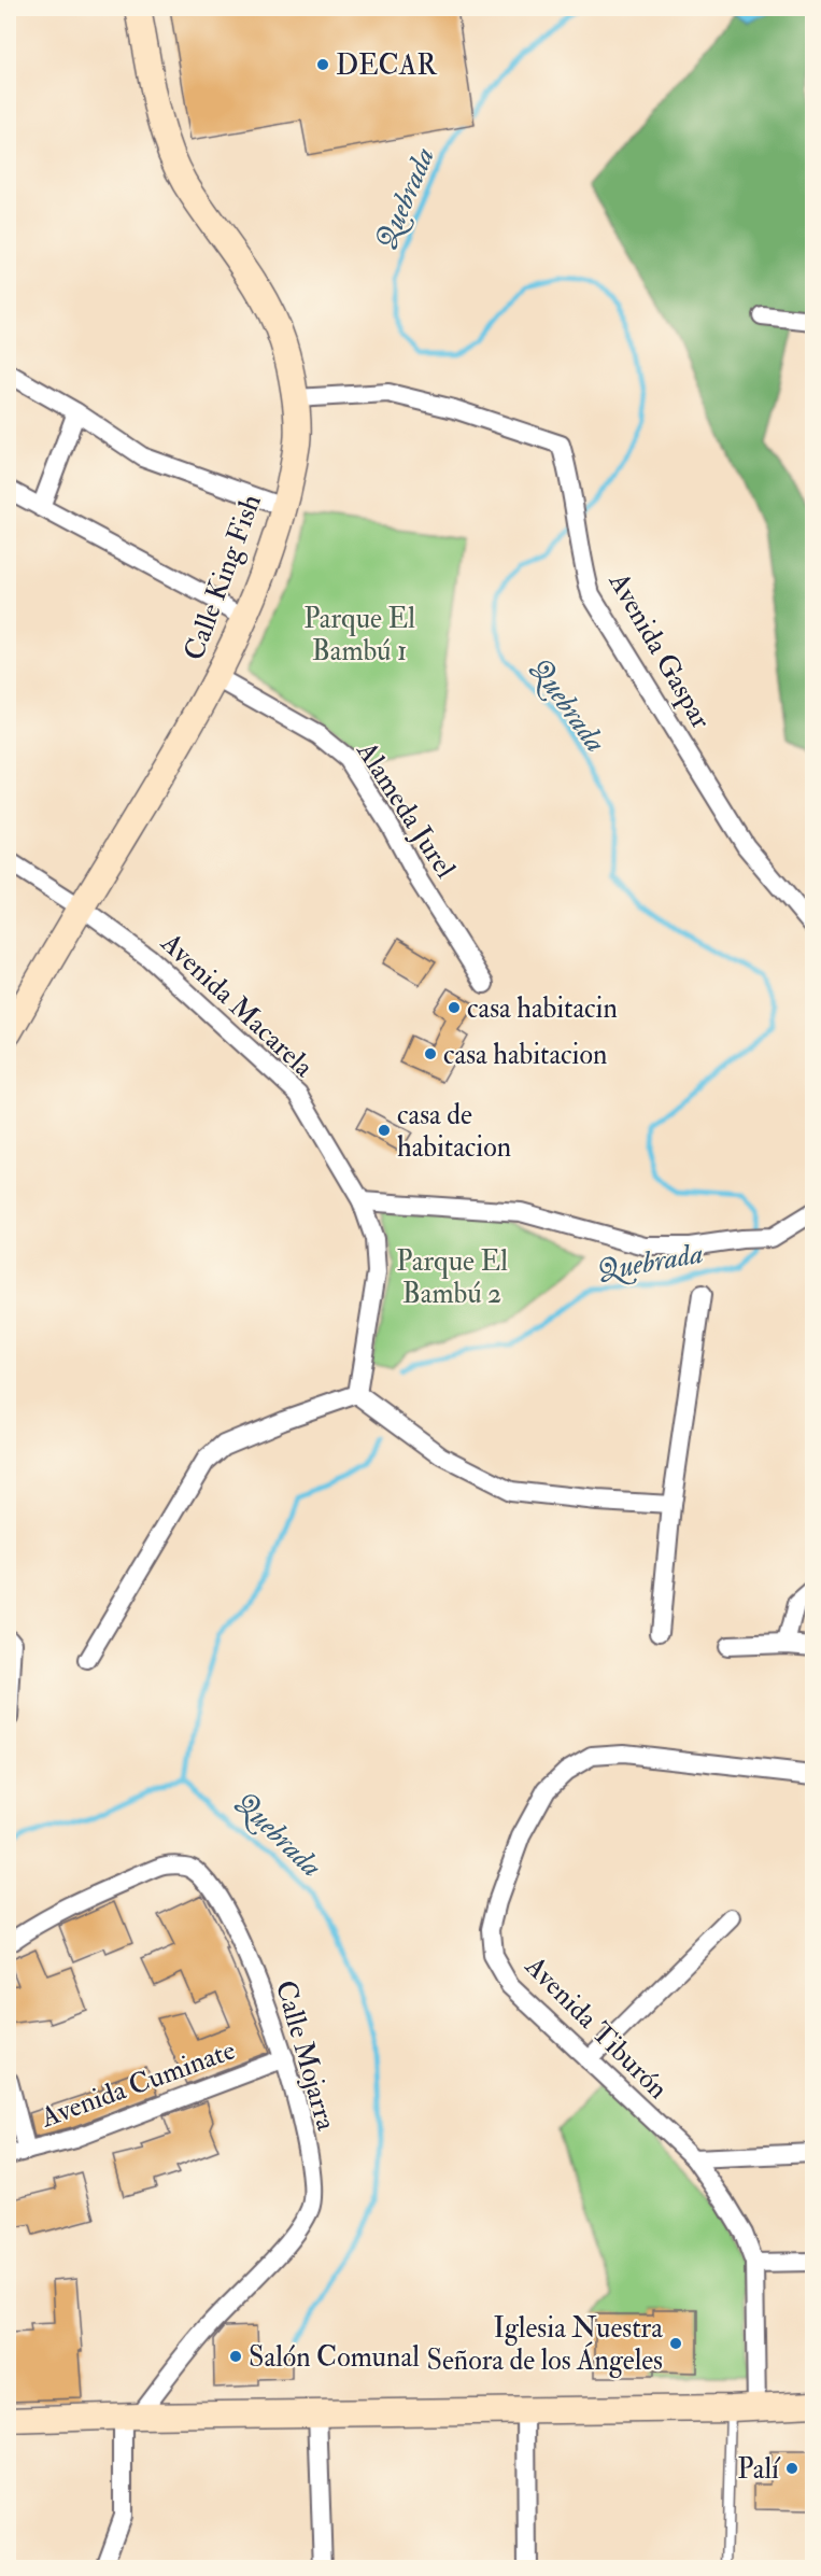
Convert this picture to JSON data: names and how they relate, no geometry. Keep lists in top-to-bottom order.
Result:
{
  "streets": {
    "street": [
      "Calle King Fish",
      "Avenida Gaspar",
      "Alameda Jurel",
      "Avenida Macarela",
      "Avenida Tiburón",
      "Calle Mojarra",
      "Avenida Cuminate"
    ]
  },
  "crossings": [
    ["Calle King Fish", "Avenida Gaspar"],
    ["Calle King Fish", "Alameda Jurel"],
    ["Calle King Fish", "Avenida Macarela"],
    ["Calle Mojarra", "Avenida Cuminate"]
  ],
  "water": ["Quebrada"],
  "parks": ["Parque El Bambú 1", "Parque El Bambú 2"],
  "places": [
    "DECAR",
    "casa habitacin",
    "casa habitacion",
    "casa de habitacion",
    "Iglesia Nuestra Señora de los Ángeles",
    "Salón Comunal",
    "Palí"
  ]
}
